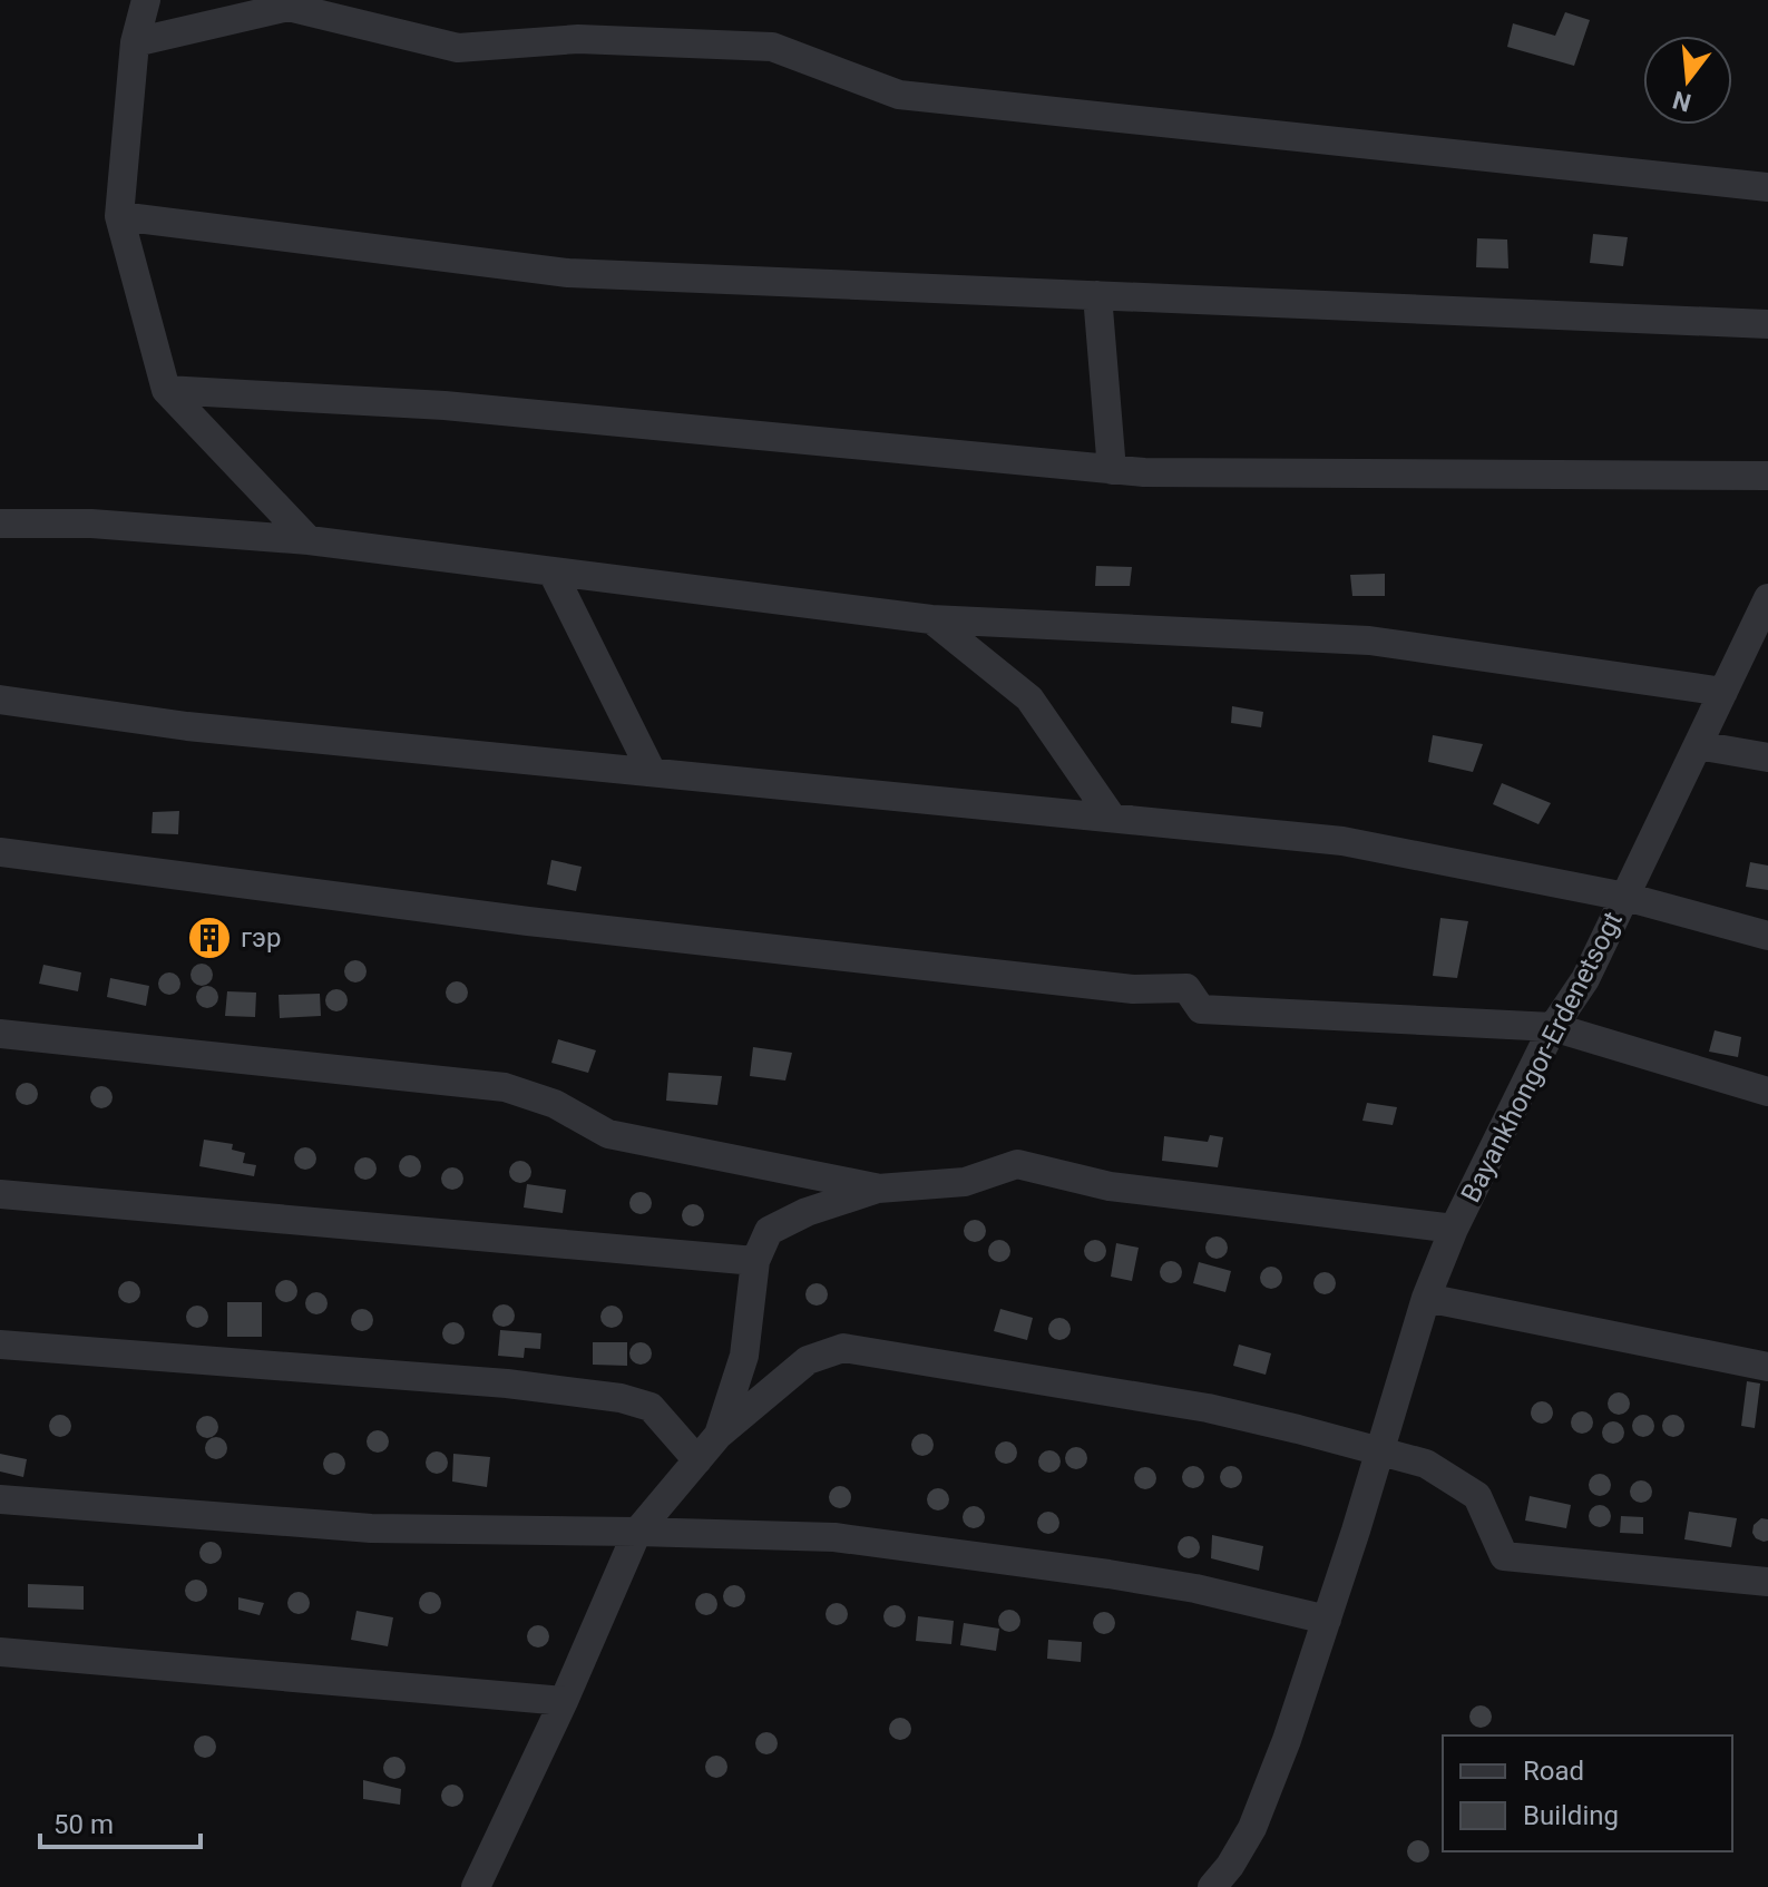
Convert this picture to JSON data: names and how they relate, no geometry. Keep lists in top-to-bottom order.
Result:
{
  "streets": {
    "street": ["Bayankhongor-Erdenetsogt"]
  },
  "places": {
    "building": ["гэр"]
  },
  "legend": ["Road", "Building"],
  "scale_bar": "50 m",
  "north": "bottom"
}
